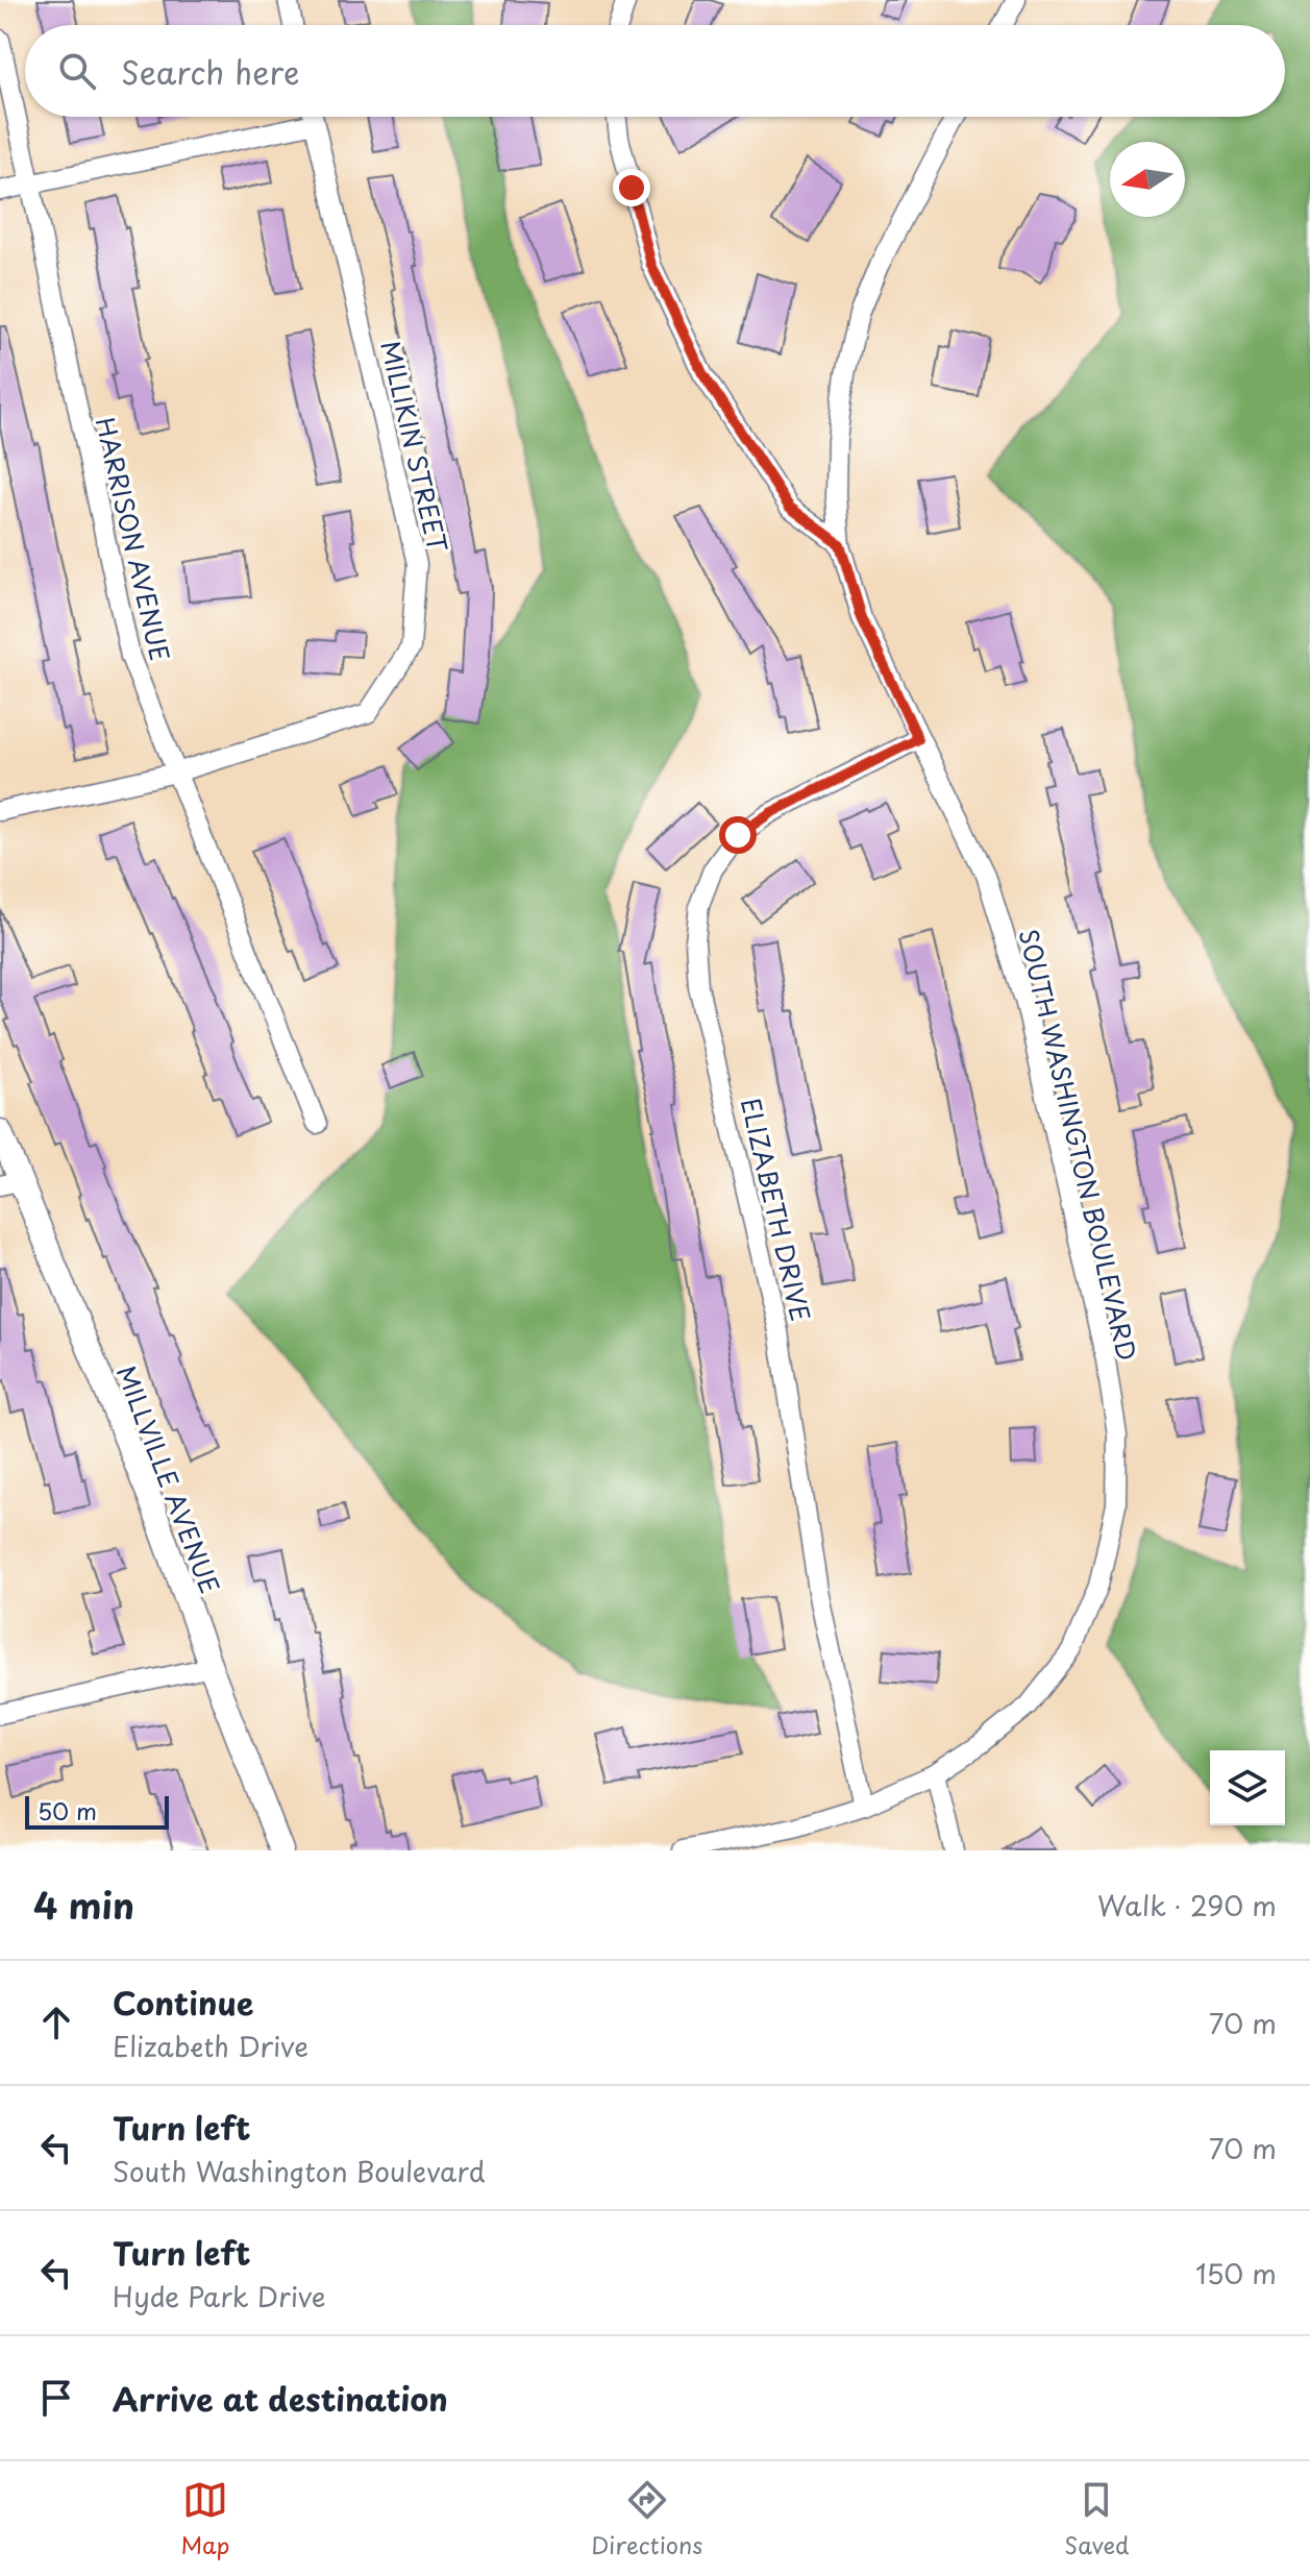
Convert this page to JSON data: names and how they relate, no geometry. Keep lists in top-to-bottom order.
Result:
{
  "streets": {
    "main road": ["MILLVILLE AVENUE"],
    "street": [
      "MILLIKIN STREET",
      "HARRISON AVENUE",
      "SOUTH WASHINGTON BOULEVARD",
      "ELIZABETH DRIVE"
    ]
  },
  "crossings": [
    ["MILLIKIN STREET", "HARRISON AVENUE"],
    ["SOUTH WASHINGTON BOULEVARD", "ELIZABETH DRIVE"]
  ],
  "scale_bar": "50 m",
  "north": "left",
  "page": {
    "search": "Search here",
    "scale": "50 m",
    "heading": ["4 min", "Walk · 290 m"],
    "list": [
      ["Continue", "Elizabeth Drive", "70 m"],
      ["Turn left", "South Washington Boulevard", "70 m"],
      ["Turn left", "Hyde Park Drive", "150 m"],
      "Arrive at destination"
    ],
    "nav": ["Map", "Directions", "Saved"]
  }
}
